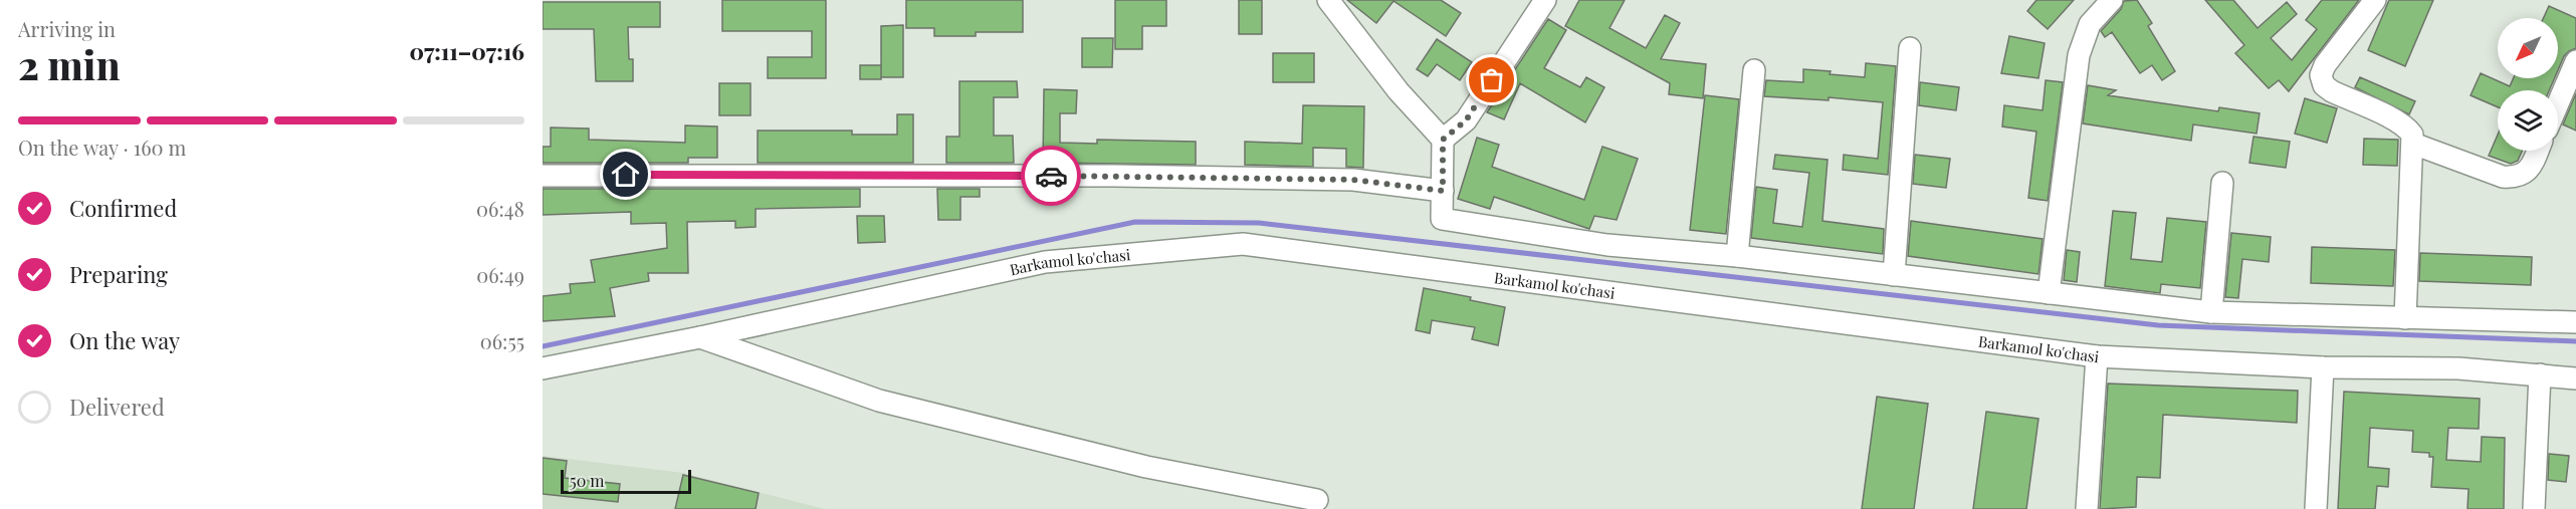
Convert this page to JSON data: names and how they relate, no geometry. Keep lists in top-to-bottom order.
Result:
{
  "streets": {
    "street": ["Barkamol ko'chasi"]
  },
  "scale_bar": "50 m",
  "north": "bottom left",
  "page": {
    "heading": ["2 min", "Arriving in", "07:11–07:16"],
    "bar": "On the way · 160 m",
    "list": [
      ["Confirmed", "06:48"],
      ["Preparing", "06:49"],
      ["On the way", "06:55"],
      "Delivered"
    ],
    "scale": "50 m"
  }
}
